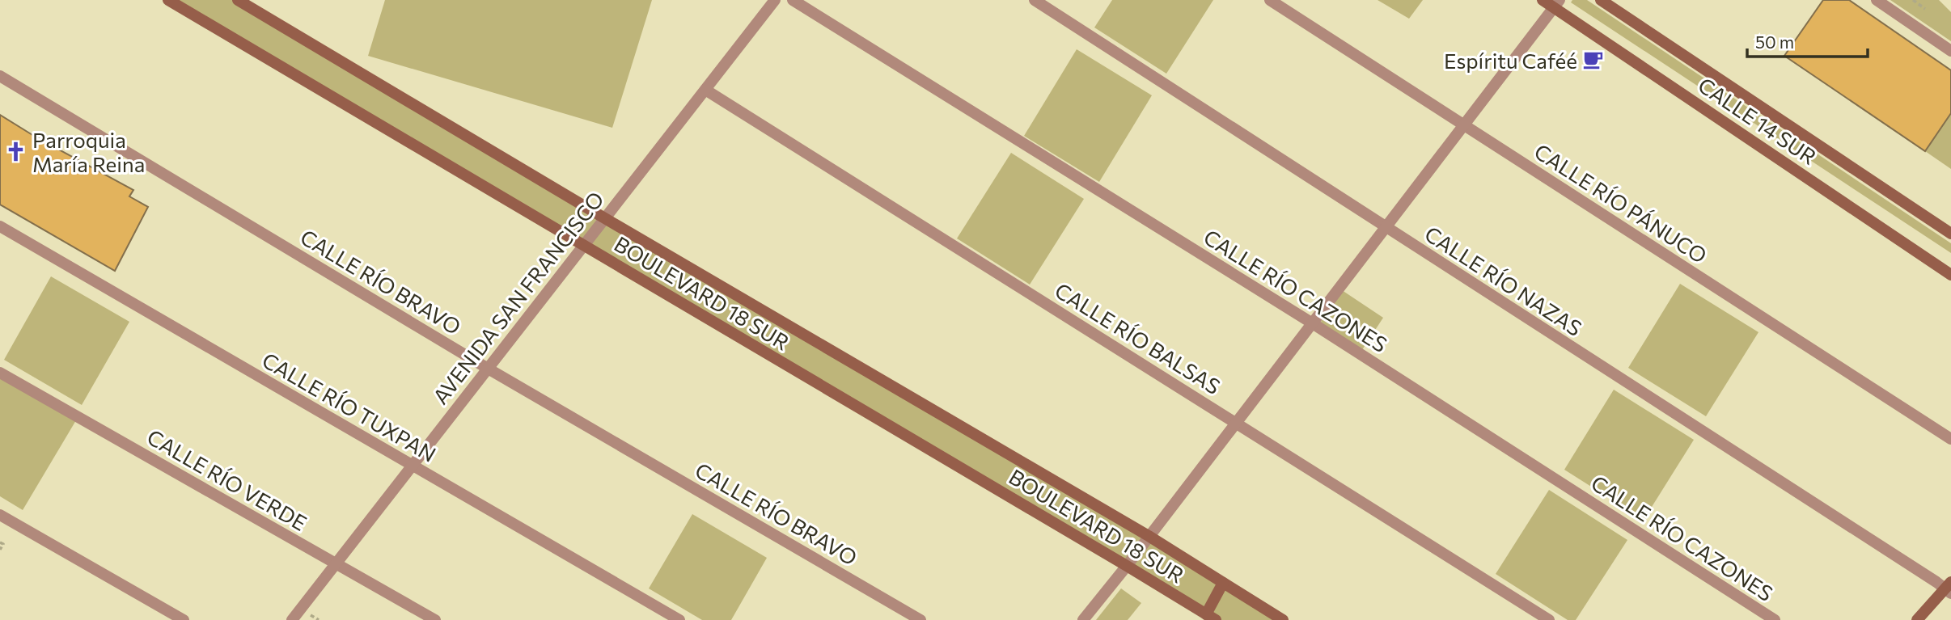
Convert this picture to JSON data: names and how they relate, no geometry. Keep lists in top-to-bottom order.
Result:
{
  "streets": {
    "main road": ["CALLE 14 SUR", "BOULEVARD 18 SUR"],
    "street": [
      "CALLE RÍO PÁNUCO",
      "CALLE RÍO NAZAS",
      "CALLE RÍO BRAVO",
      "CALLE RÍO CAZONES",
      "AVENIDA SAN FRANCISCO",
      "CALLE RÍO BALSAS",
      "CALLE RÍO TUXPAN",
      "CALLE RÍO VERDE"
    ]
  },
  "crossings": [
    ["CALLE RÍO BRAVO", "AVENIDA SAN FRANCISCO"],
    ["BOULEVARD 18 SUR", "AVENIDA SAN FRANCISCO"],
    ["AVENIDA SAN FRANCISCO", "CALLE RÍO BALSAS"],
    ["AVENIDA SAN FRANCISCO", "CALLE RÍO TUXPAN"],
    ["AVENIDA SAN FRANCISCO", "CALLE RÍO VERDE"]
  ],
  "places": {
    "cafe": ["Espíritu Caféé"],
    "church": ["Parroquia María Reina"]
  },
  "scale_bar": "50 m"
}
